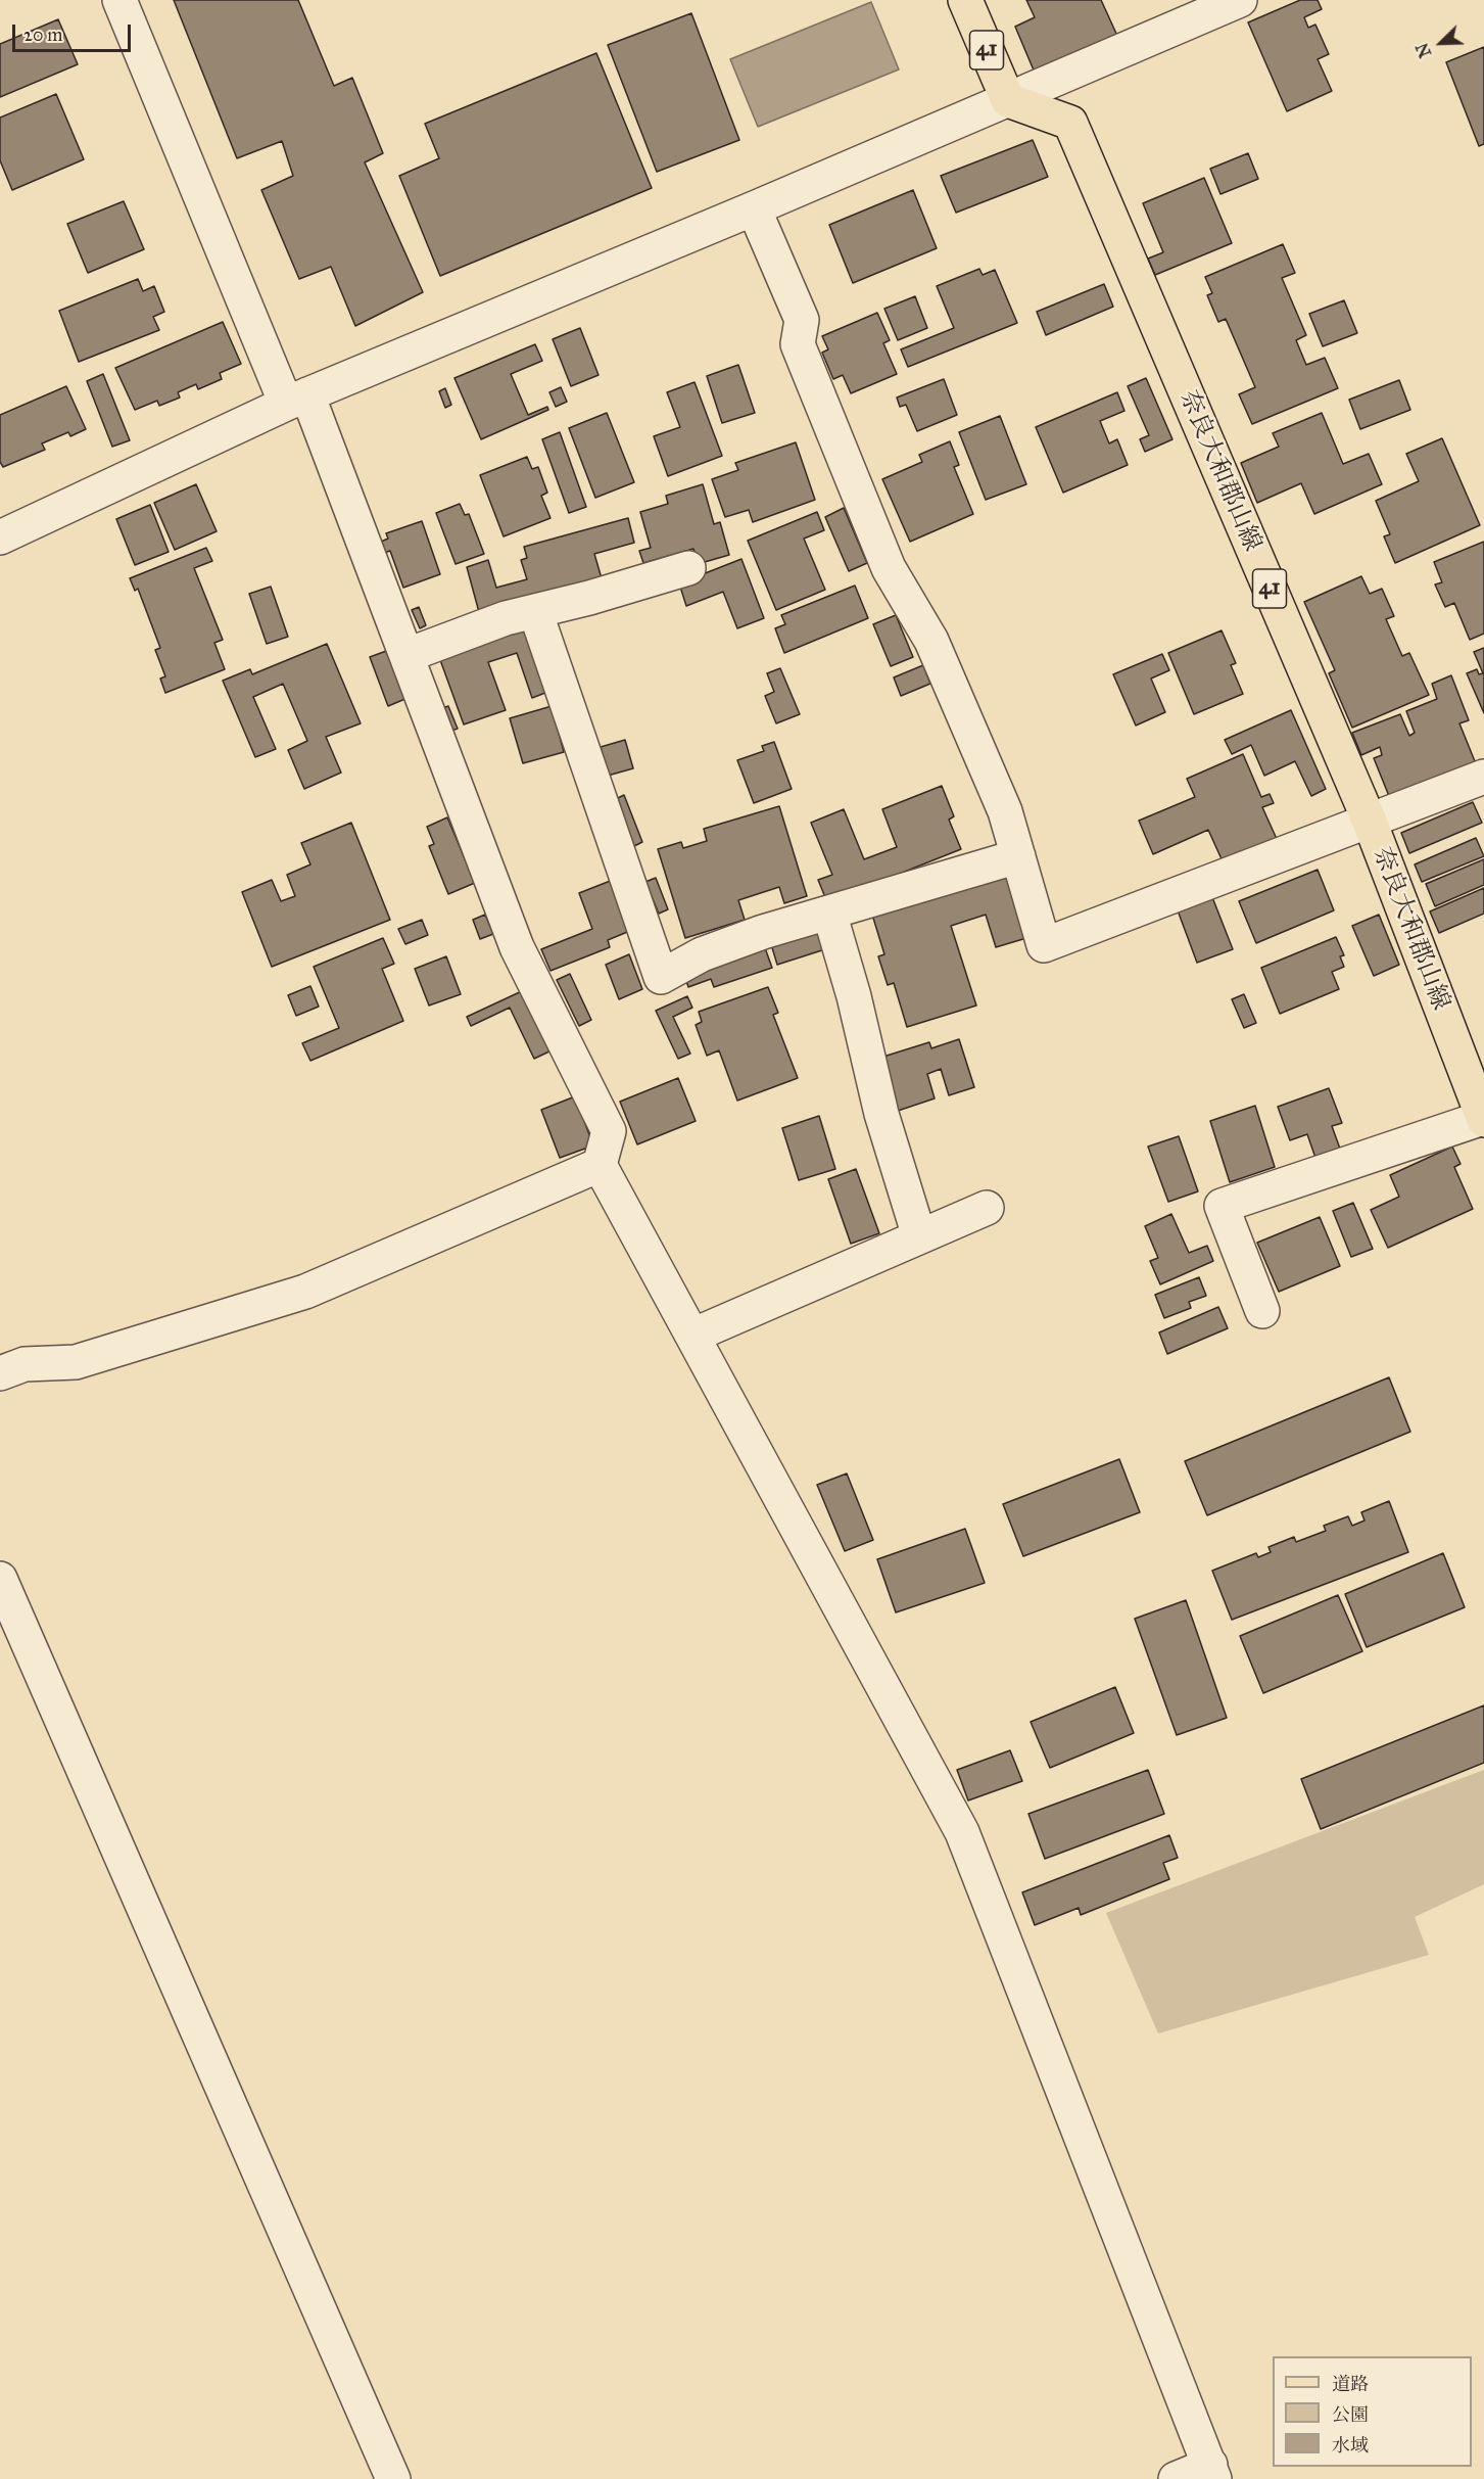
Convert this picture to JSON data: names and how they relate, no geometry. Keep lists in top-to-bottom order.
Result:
{
  "streets": {
    "main road": ["41", "奈良大和郡山線"]
  },
  "crossings": [
    ["41", "奈良大和郡山線"]
  ],
  "legend": ["道路", "公園", "水域"],
  "scale_bar": "20 m",
  "north": "bottom left"
}
